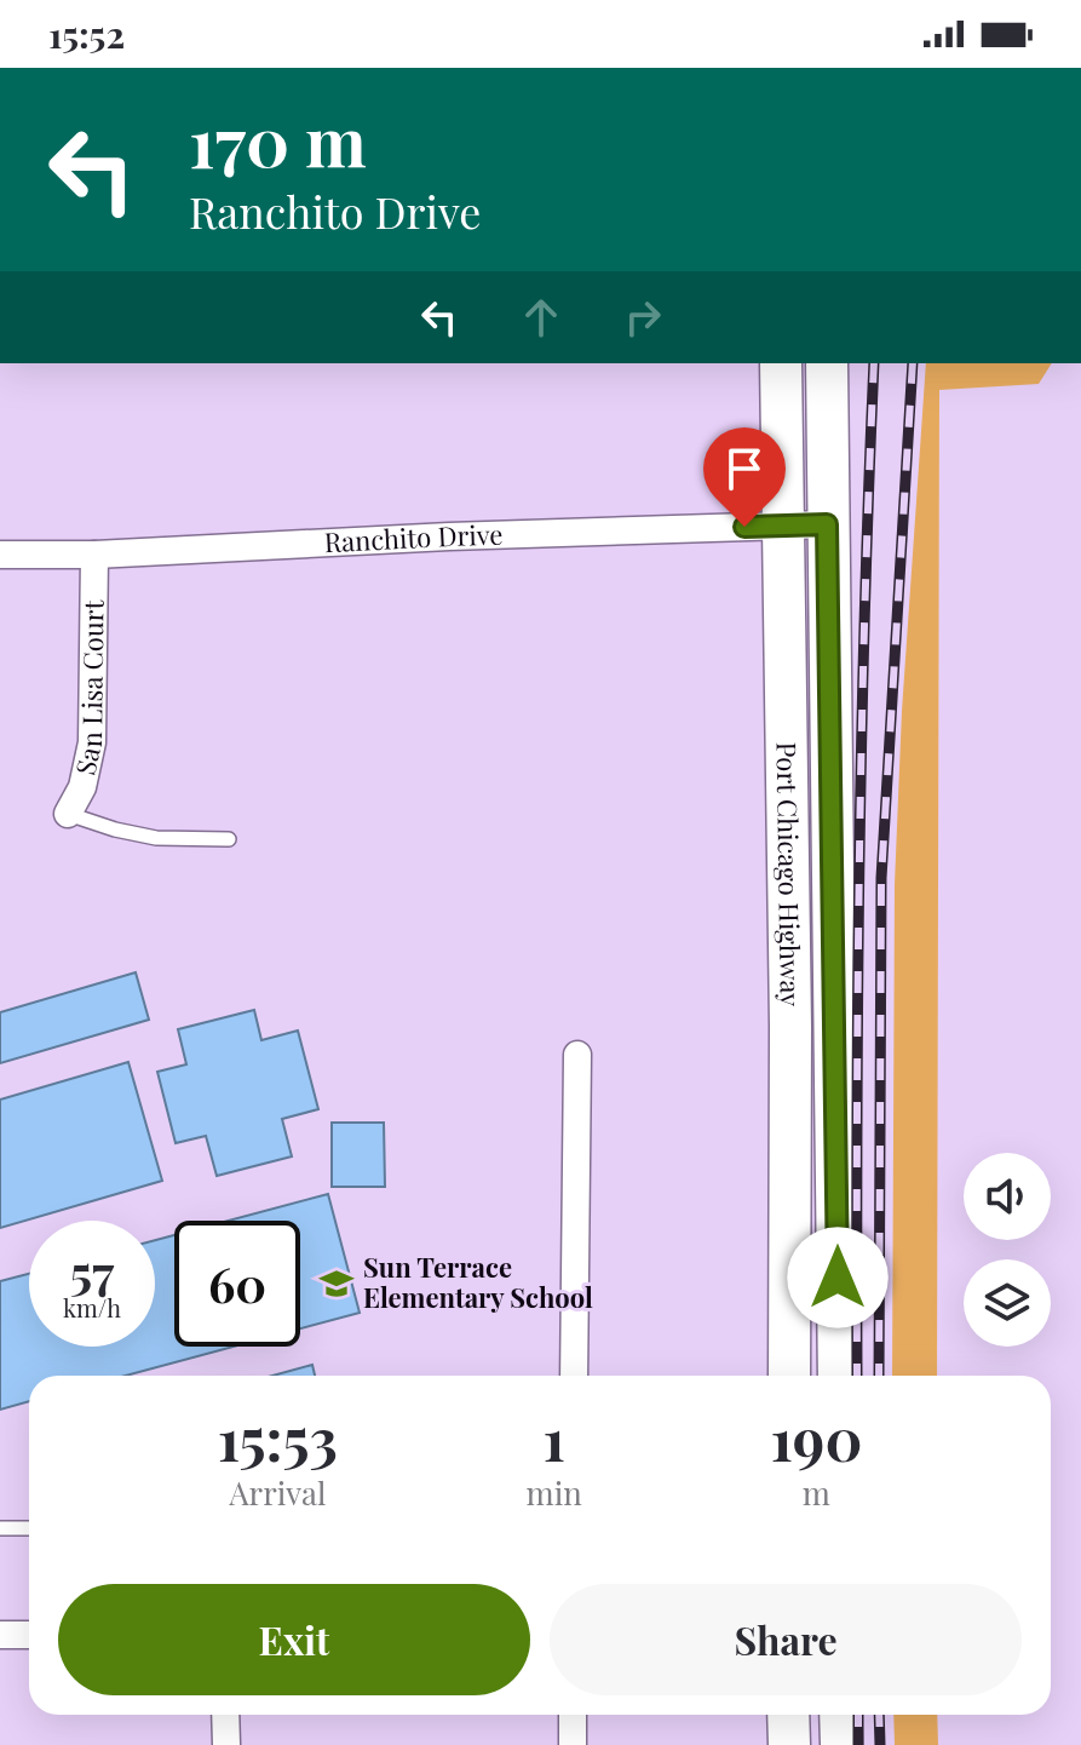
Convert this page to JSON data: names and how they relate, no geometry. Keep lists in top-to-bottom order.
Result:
{
  "streets": {
    "main road": ["Port Chicago Highway"],
    "street": ["Ranchito Drive", "San Lisa Court"]
  },
  "crossings": [
    ["Ranchito Drive", "San Lisa Court"],
    ["Ranchito Drive", "Port Chicago Highway"]
  ],
  "places": {
    "school or university": ["Sun Terrace Elementary School"]
  },
  "page": {
    "status": "15:52",
    "turn": ["170 m", "Ranchito Drive"],
    "speed": "57 km/h",
    "limit": "60",
    "eta": [
      "15:53",
      "Arrival",
      "1",
      "min",
      "190",
      "m"
    ],
    "buttons": ["Exit", "Share"]
  }
}
